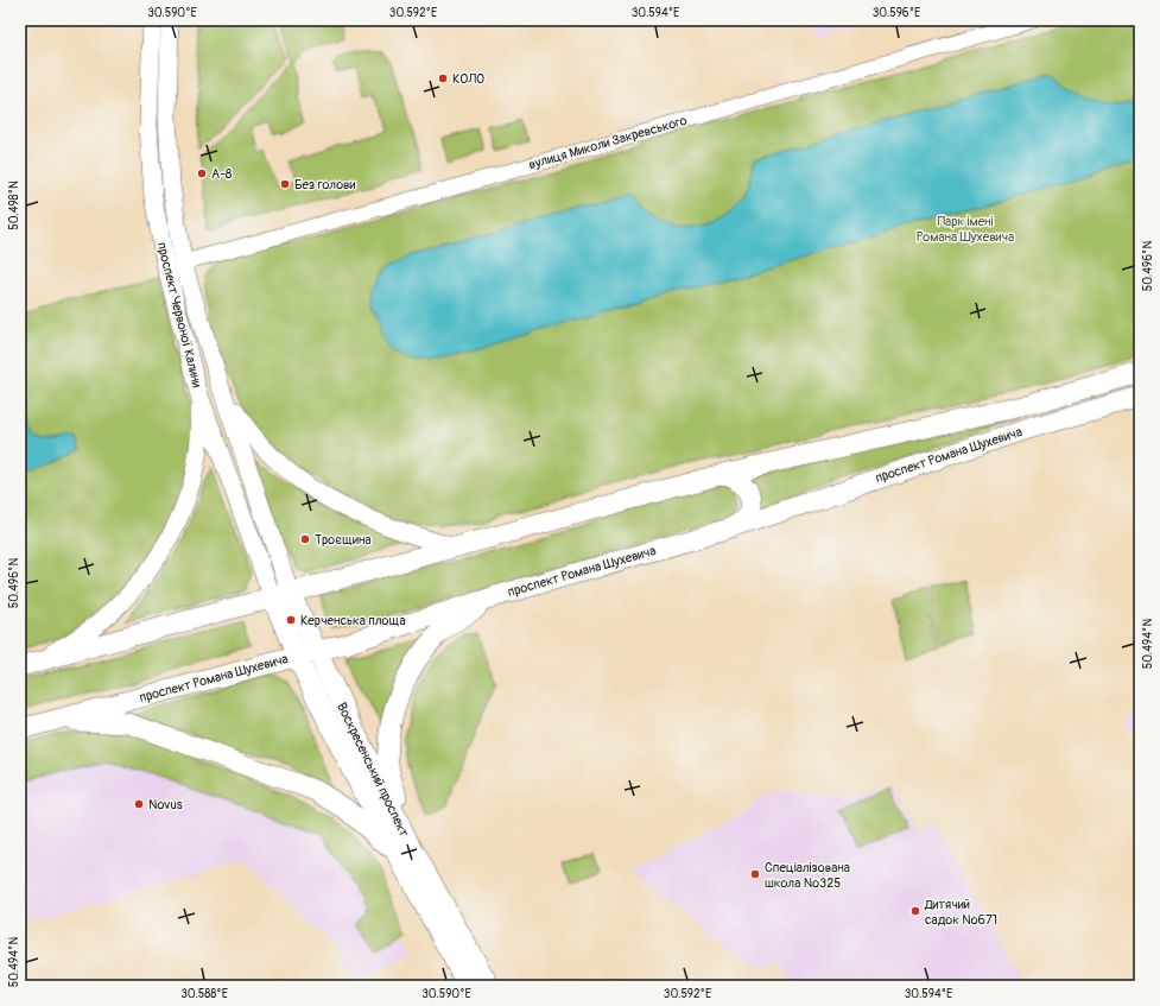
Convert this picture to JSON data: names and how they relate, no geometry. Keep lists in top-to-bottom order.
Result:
{
  "streets": {
    "main road": ["проспект Червоної Калини", "проспект Романа Шухевича", "Воскресенський проспект"],
    "street": ["вулиця Миколи Закревського"]
  },
  "crossings": [
    ["вулиця Миколи Закревського", "проспект Червоної Калини"],
    ["проспект Червоної Калини", "проспект Романа Шухевича"],
    ["проспект Романа Шухевича", "Воскресенський проспект"]
  ],
  "parks": ["Парк імені Романа Шухевича"],
  "places": [
    "КОЛО",
    "А-8",
    "Без голови",
    "Троєщина",
    "Керченська площа",
    "Novus",
    "Спеціалізована школа №325",
    "Дитячий садок №671"
  ],
  "coordinates": [
    "30.590°E",
    "30.592°E",
    "30.594°E",
    "30.596°E",
    "50.498°N",
    "50.496°N",
    "50.494°N",
    "30.588°E"
  ]
}
